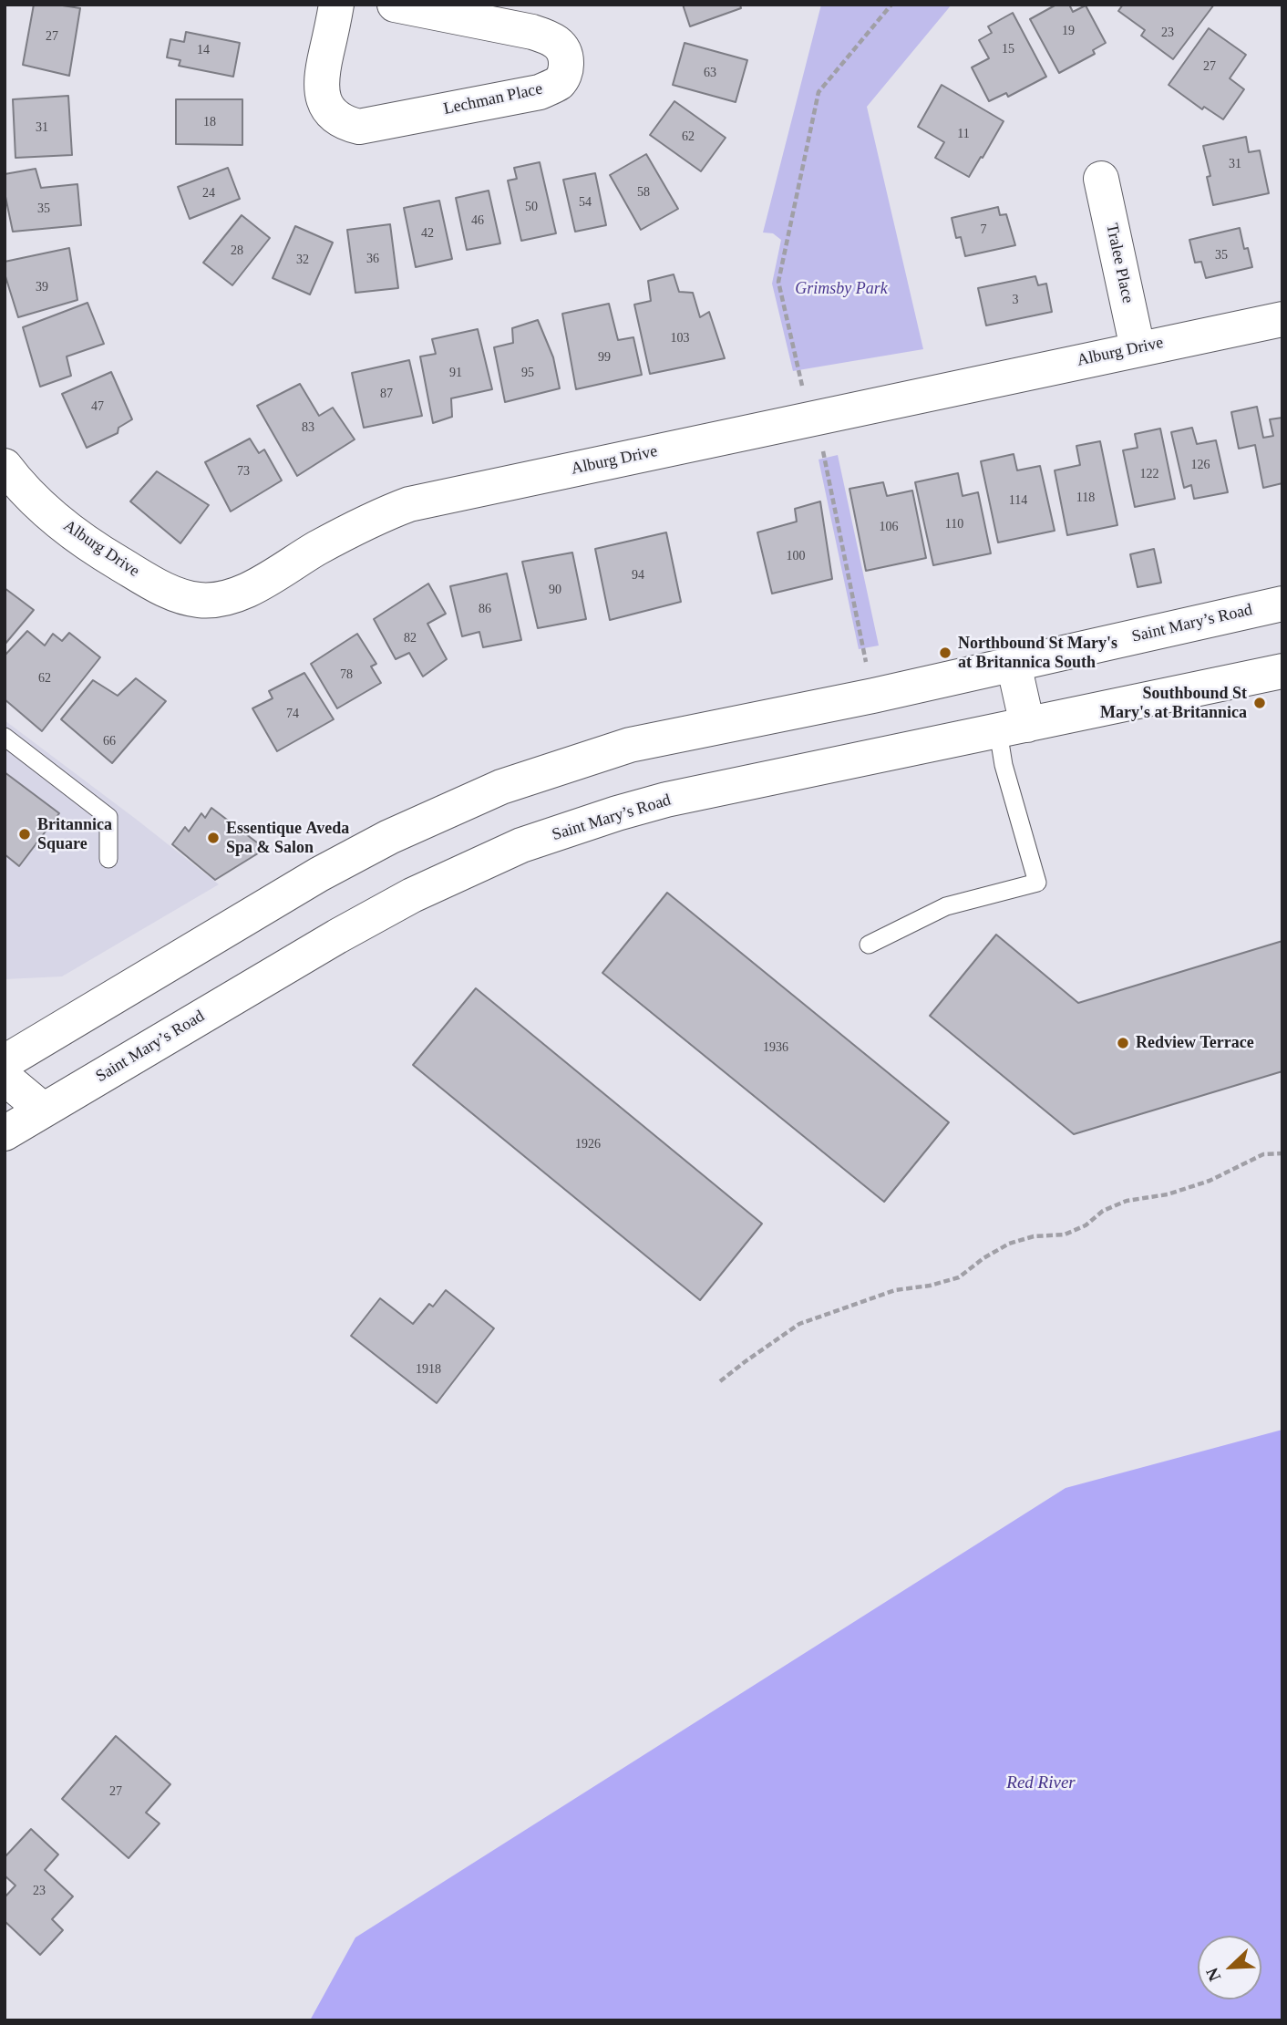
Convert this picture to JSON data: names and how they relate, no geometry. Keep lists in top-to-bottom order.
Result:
{
  "streets": {
    "main road": [
      "Lechman Place",
      "Tralee Place",
      "Alburg Drive",
      "Saint Mary’s Road"
    ]
  },
  "crossings": [
    ["Tralee Place", "Alburg Drive"]
  ],
  "water": ["Red River"],
  "parks": ["Grimsby Park"],
  "places": [
    "Northbound St Mary's at Britannica South",
    "Southbound St Mary's at Britannica",
    "Britannica Square",
    "Essentique Aveda Spa & Salon",
    "Redview Terrace"
  ],
  "house_numbers": [
    "19",
    "23",
    "27",
    "15",
    "14",
    "27",
    "63",
    "18",
    "31",
    "11",
    "62",
    "31",
    "58",
    "24",
    "54",
    "50",
    "35",
    "46",
    "7",
    "42",
    "28",
    "35",
    "36",
    "32",
    "39",
    "3",
    "103",
    "99",
    "91",
    "95",
    "87",
    "47",
    "83",
    "126",
    "73",
    "122",
    "118",
    "114",
    "110",
    "106",
    "100",
    "94",
    "90",
    "86",
    "82",
    "78",
    "62",
    "74",
    "66",
    "1936",
    "1926",
    "1918",
    "27",
    "23"
  ],
  "north": "bottom left"
}
